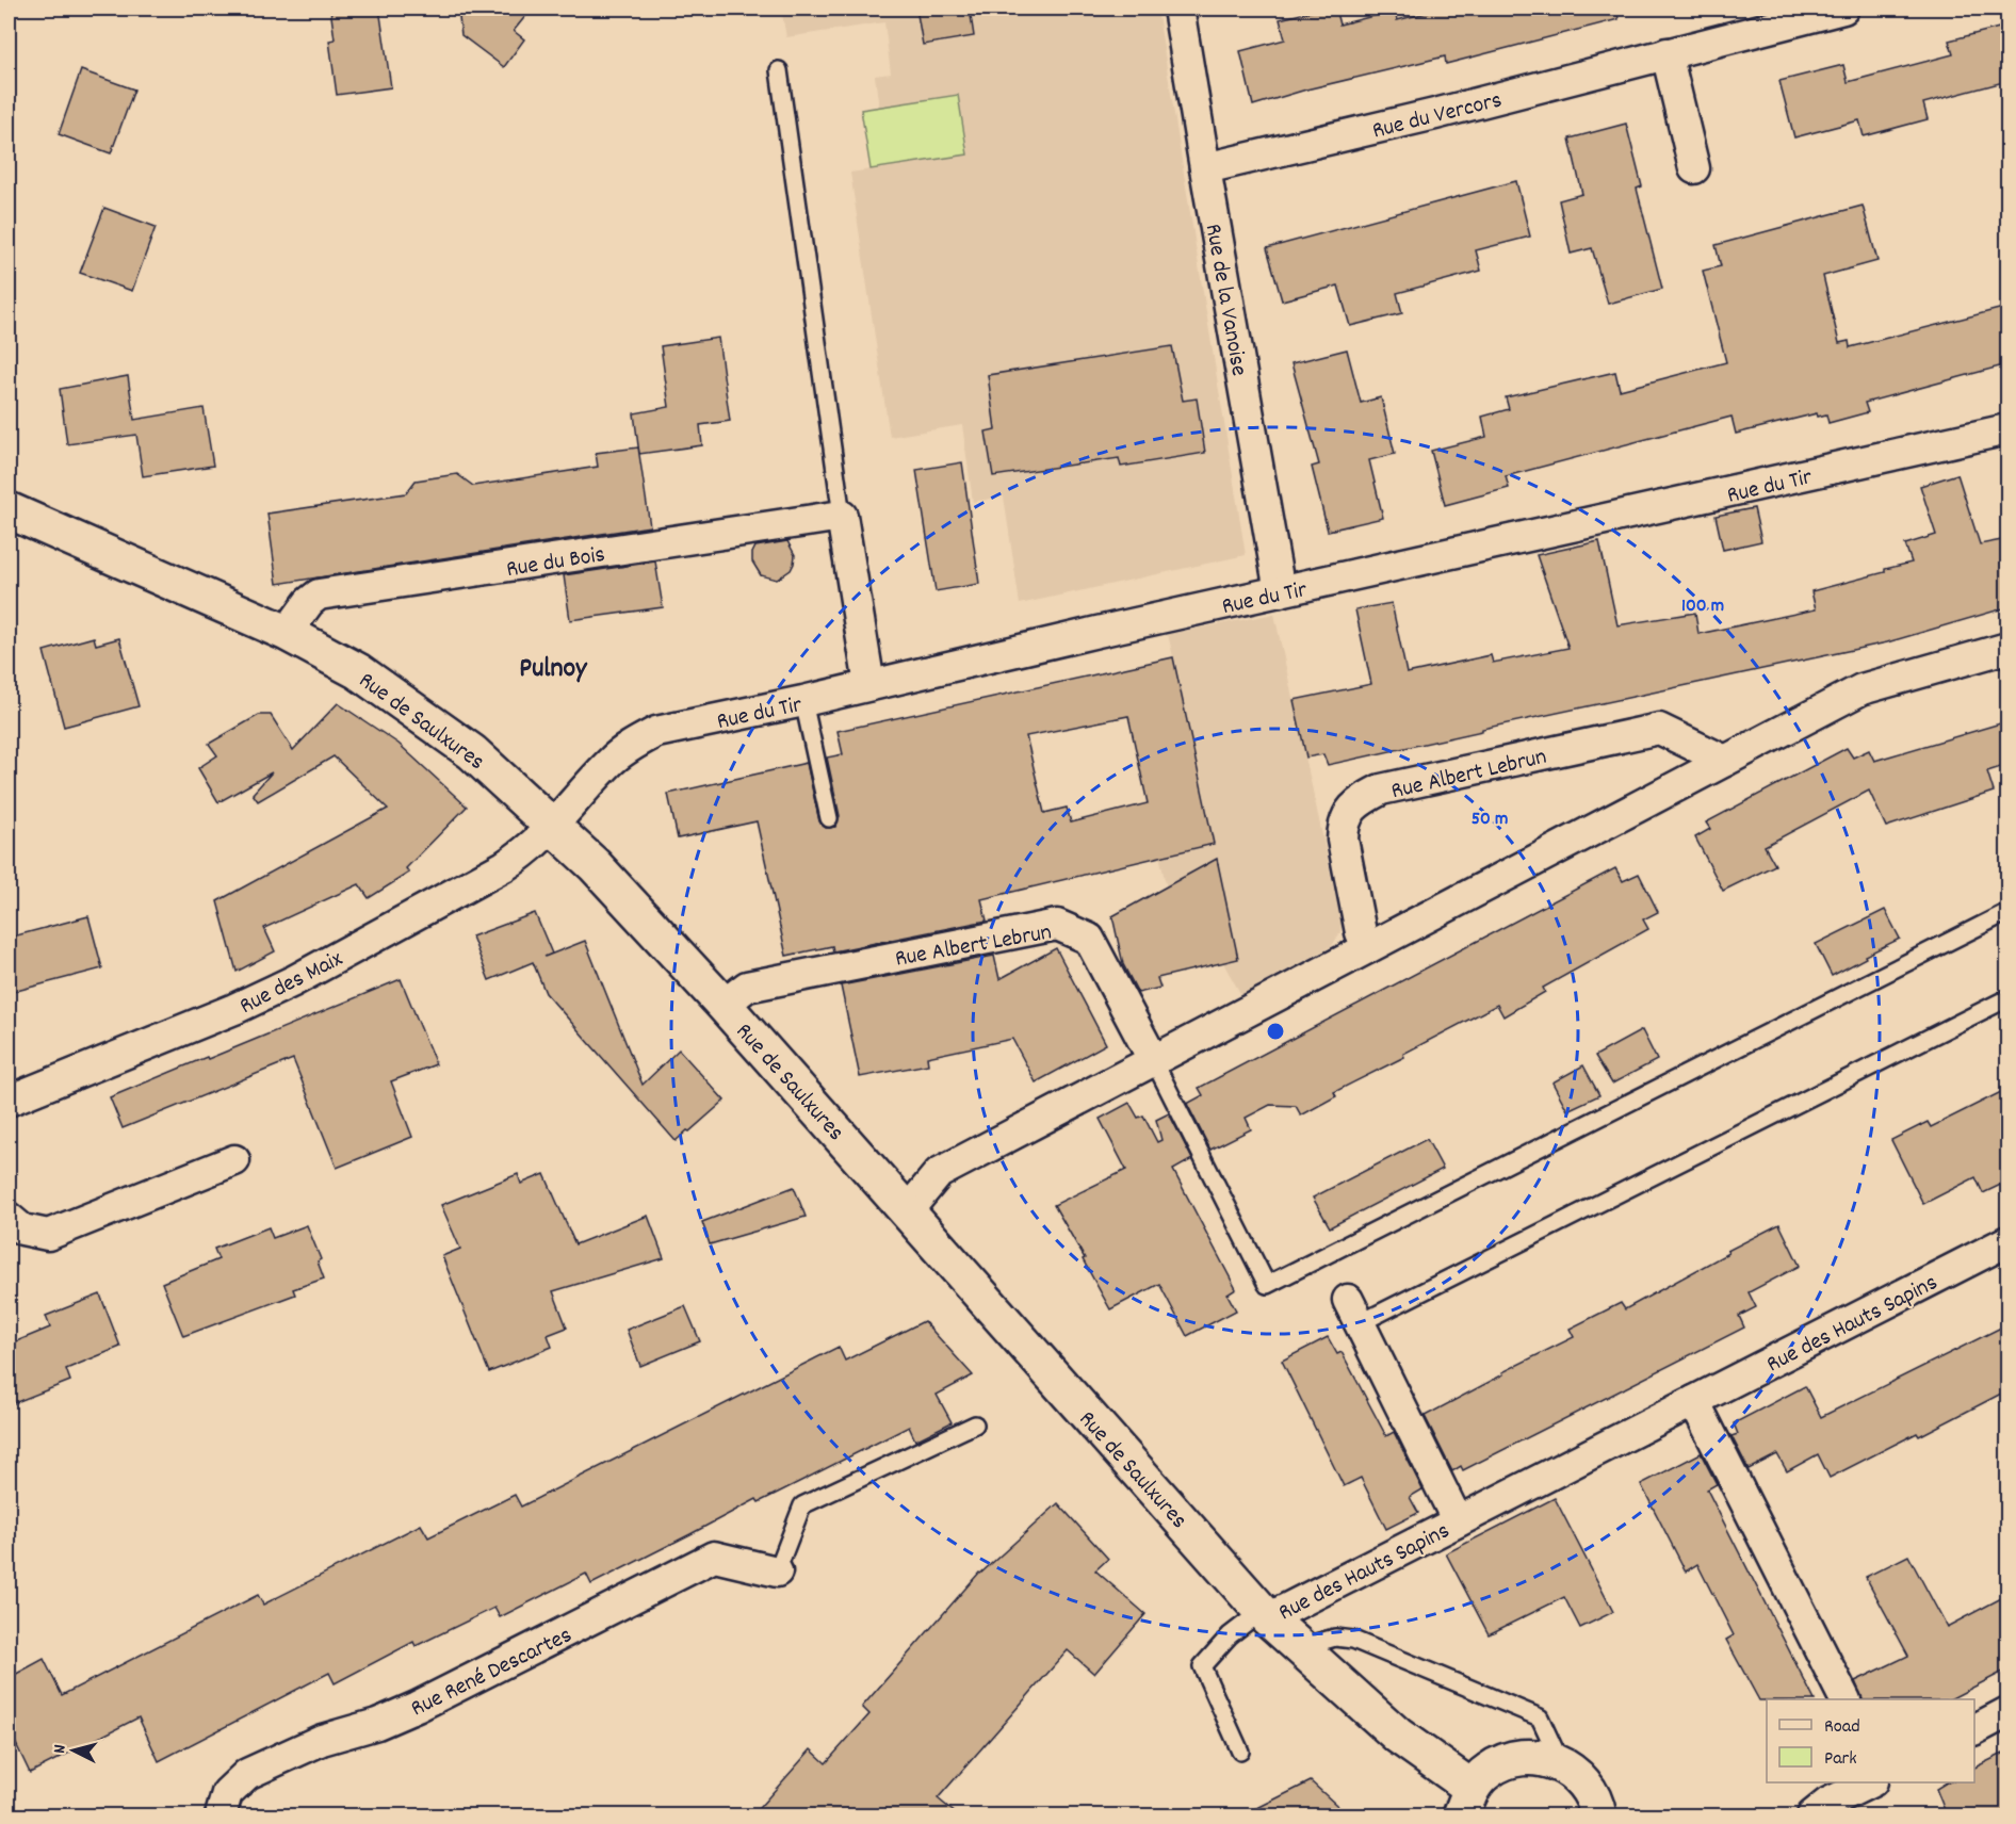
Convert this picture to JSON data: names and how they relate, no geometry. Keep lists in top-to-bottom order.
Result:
{
  "streets": {
    "street": [
      "Rue du Vercors",
      "Rue de la Vanoise",
      "Rue du Tir",
      "Rue du Bois",
      "Rue de Saulxures",
      "Rue Albert Lebrun",
      "Rue des Maix",
      "Rue des Hauts Sapins",
      "Rue René Descartes"
    ]
  },
  "crossings": [
    ["Rue du Vercors", "Rue de la Vanoise"],
    ["Rue de la Vanoise", "Rue du Tir"],
    ["Rue du Tir", "Rue de Saulxures"],
    ["Rue du Tir", "Rue des Maix"],
    ["Rue du Bois", "Rue de Saulxures"],
    ["Rue de Saulxures", "Rue Albert Lebrun"],
    ["Rue de Saulxures", "Rue des Maix"],
    ["Rue de Saulxures", "Rue des Hauts Sapins"]
  ],
  "districts": ["Pulnoy"],
  "legend": ["Road", "Park"],
  "north": "left",
  "rings": ["100 m", "50 m"]
}
